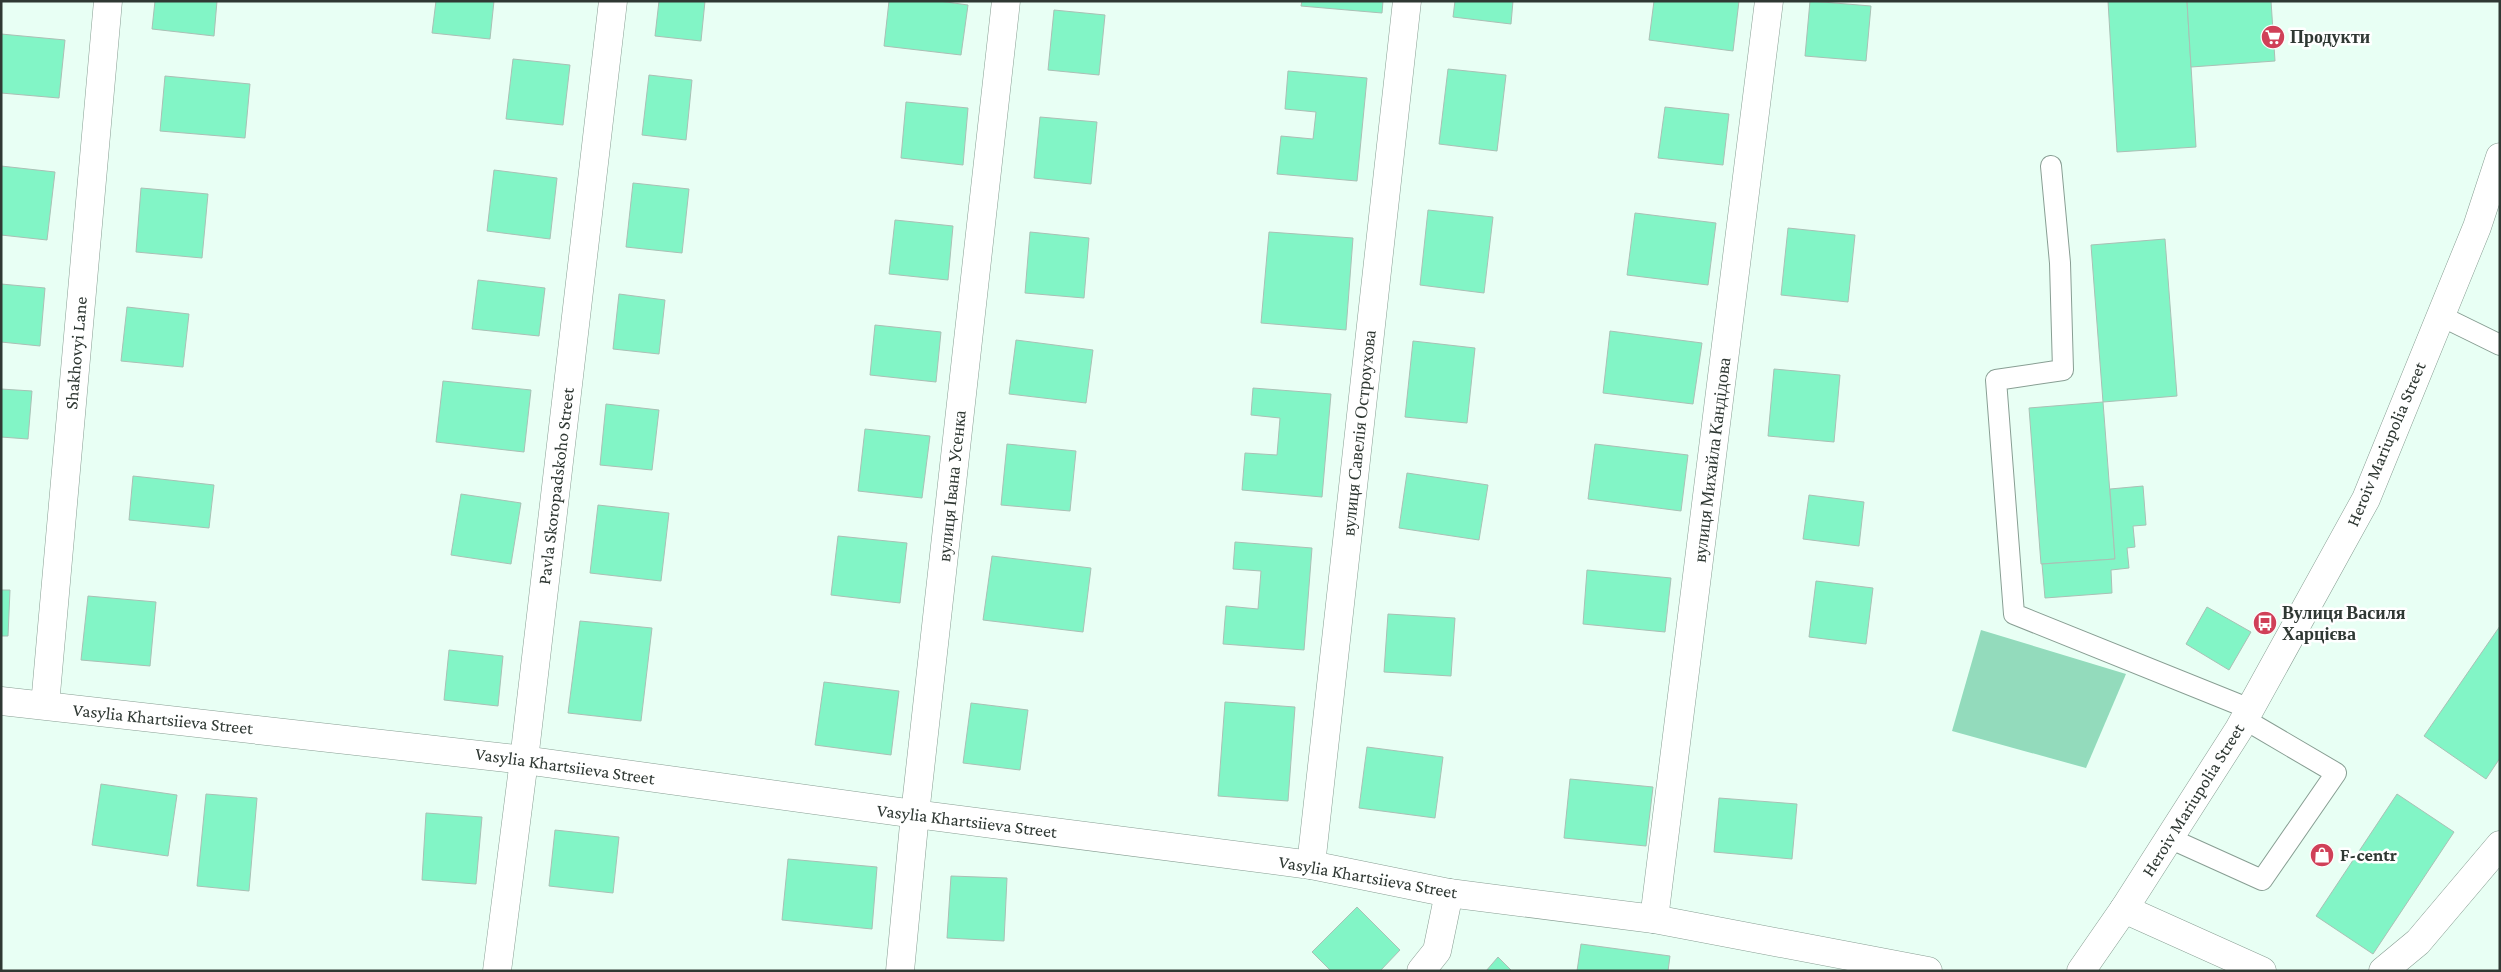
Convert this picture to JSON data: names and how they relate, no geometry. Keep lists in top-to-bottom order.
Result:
{
  "streets": {
    "street": [
      "Shakhovyi Lane",
      "вулиця Савелія Остроухова",
      "Heroiv Mariupolia Street",
      "вулиця Михайла Кандідова",
      "Pavla Skoropadskoho Street",
      "вулиця Івана Усенка",
      "Vasylia Khartsiieva Street"
    ]
  },
  "crossings": [
    ["Shakhovyi Lane", "Vasylia Khartsiieva Street"],
    ["вулиця Савелія Остроухова", "Vasylia Khartsiieva Street"],
    ["вулиця Михайла Кандідова", "Vasylia Khartsiieva Street"],
    ["Pavla Skoropadskoho Street", "Vasylia Khartsiieva Street"],
    ["вулиця Івана Усенка", "Vasylia Khartsiieva Street"]
  ],
  "places": {
    "supermarket": ["Продукти"],
    "bus stop": ["Вулиця Василя Харцієва"],
    "shop": ["F-centr"]
  }
}
